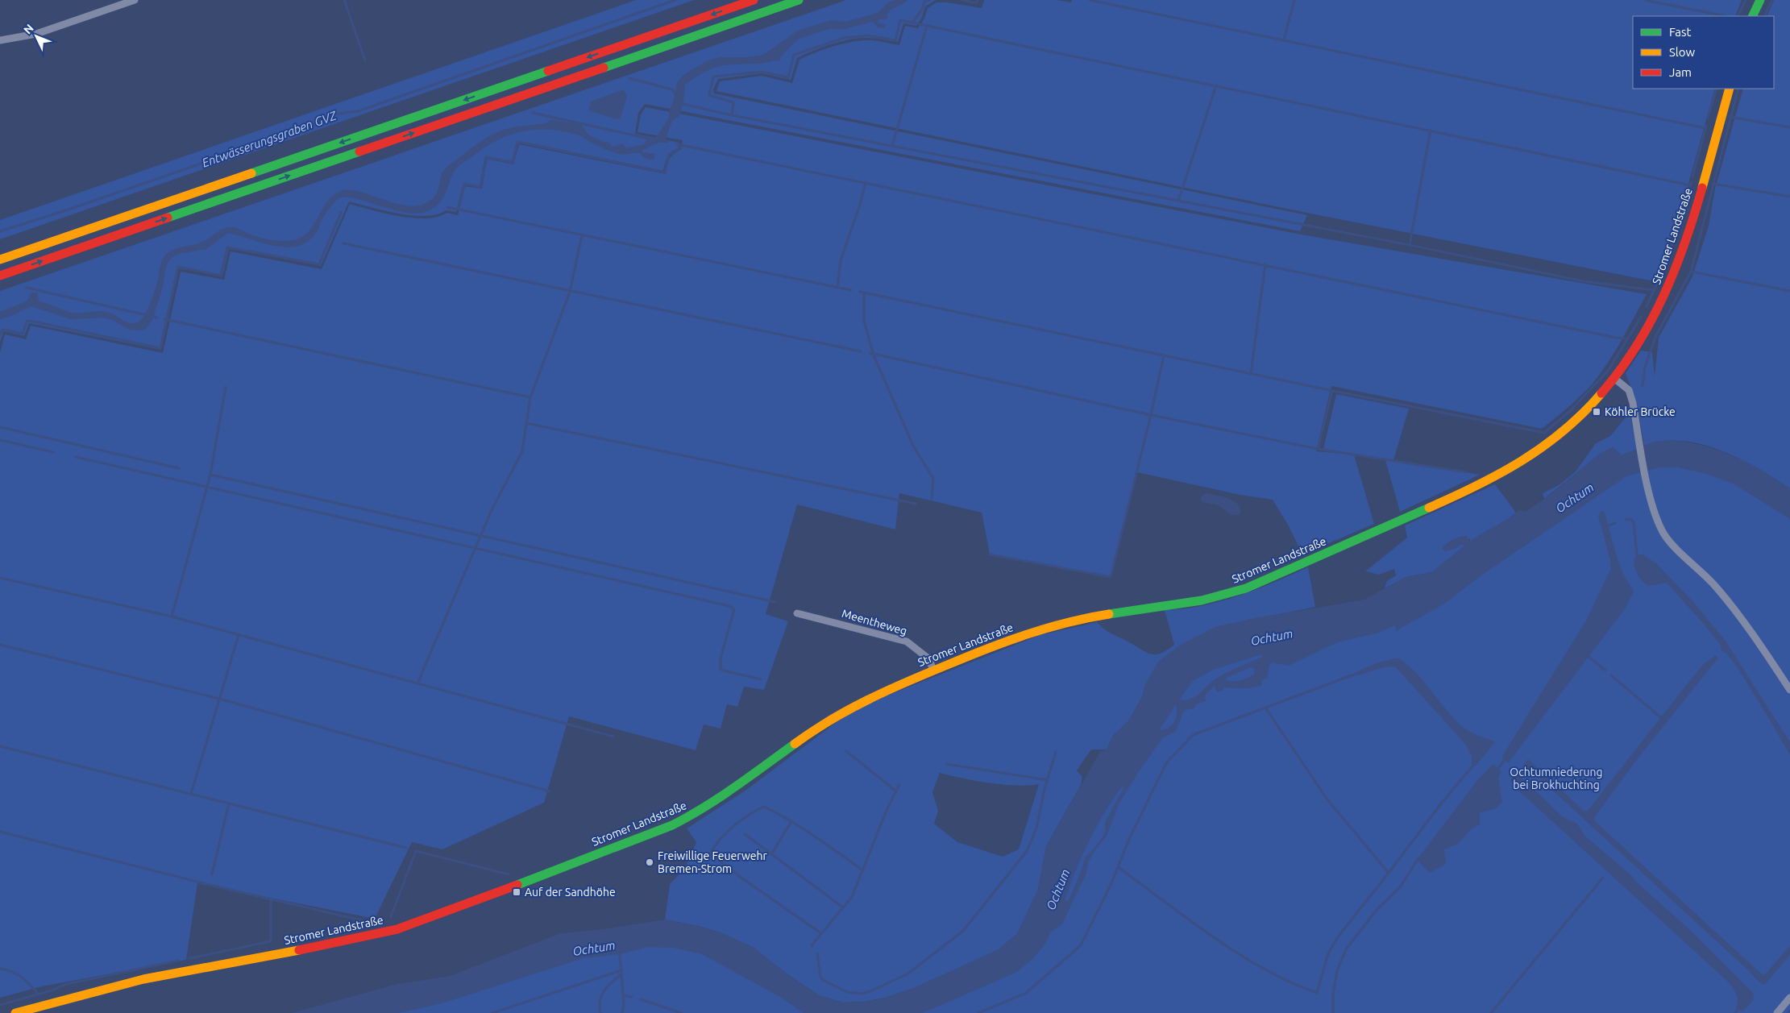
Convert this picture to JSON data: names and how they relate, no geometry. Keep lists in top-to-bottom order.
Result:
{
  "streets": {
    "main road": ["Stromer Landstraße"],
    "street": ["Meentheweg"]
  },
  "crossings": [
    ["Stromer Landstraße", "Meentheweg"]
  ],
  "water": ["Entwässerungsgraben GVZ", "Ochtum"],
  "parks": ["Ochtumniederung bei Brokhuchting"],
  "places": {
    "transit": ["Köhler Brücke", "Auf der Sandhöhe"],
    "other": ["Freiwillige Feuerwehr Bremen-Strom"]
  },
  "legend": ["Fast", "Slow", "Jam"],
  "north": "top left"
}
